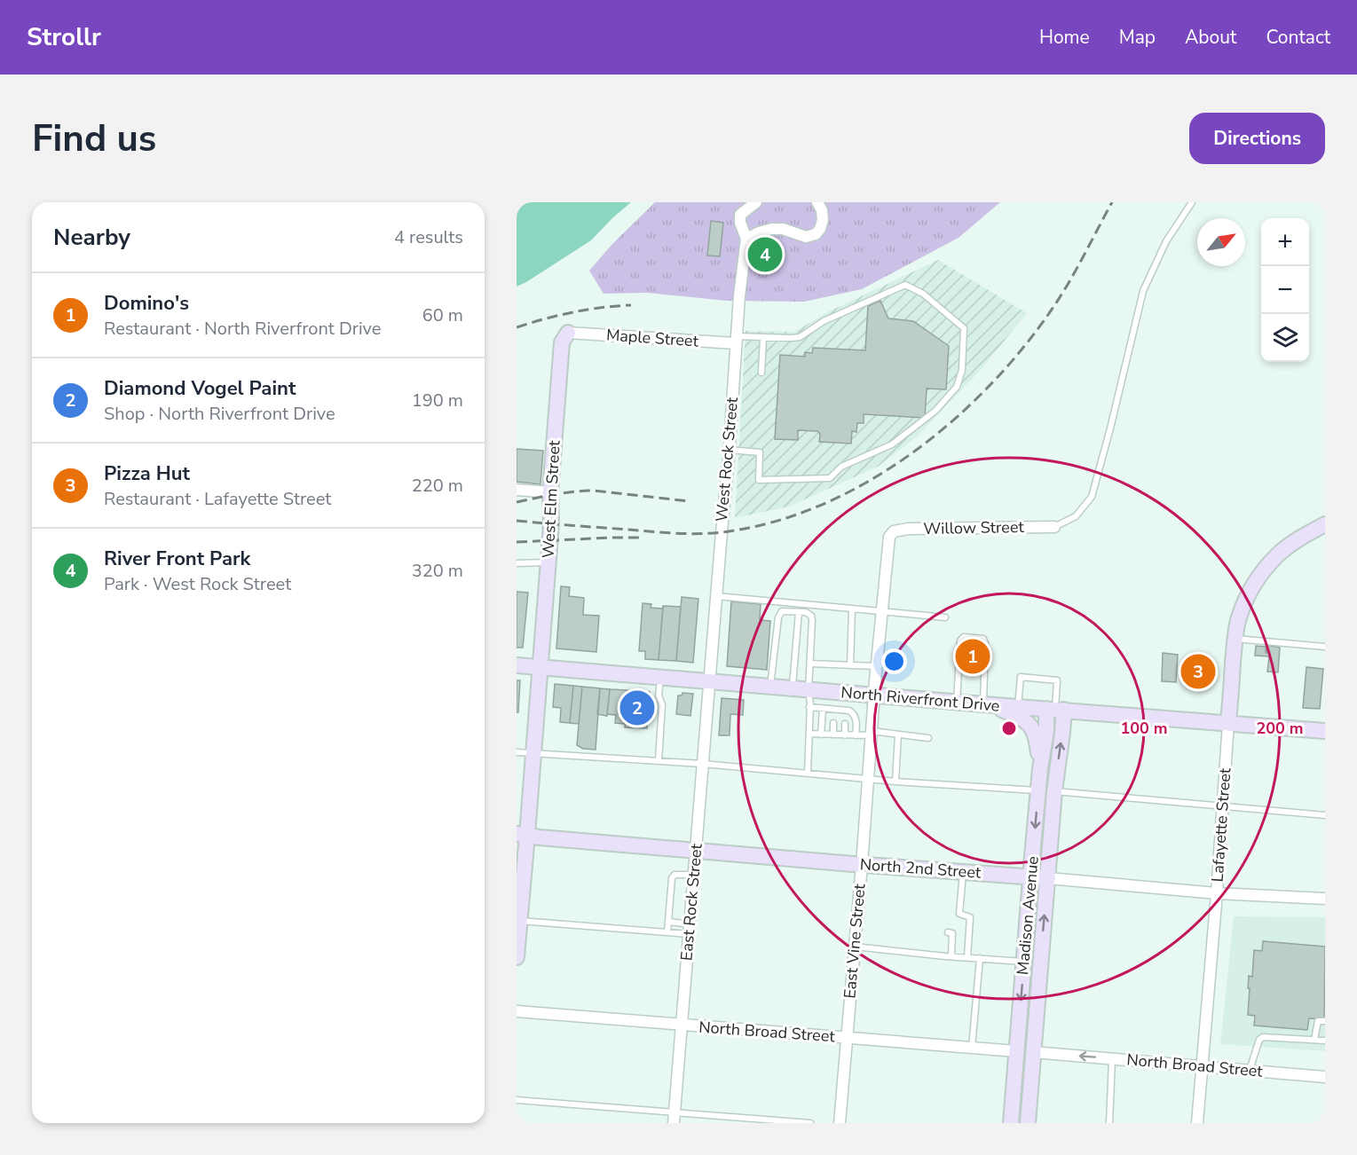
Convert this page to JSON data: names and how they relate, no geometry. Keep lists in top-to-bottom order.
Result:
{
  "streets": {
    "main road": [
      "West Elm Street",
      "North Riverfront Drive",
      "Lafayette Street",
      "North 2nd Street",
      "Madison Avenue"
    ],
    "street": [
      "Maple Street",
      "West Rock Street",
      "Willow Street",
      "East Rock Street",
      "East Vine Street",
      "North Broad Street"
    ]
  },
  "crossings": [
    ["Maple Street", "West Rock Street"],
    ["Maple Street", "West Elm Street"],
    ["West Rock Street", "North Riverfront Drive"],
    ["West Rock Street", "East Rock Street"],
    ["West Elm Street", "North Riverfront Drive"],
    ["West Elm Street", "North 2nd Street"],
    ["Willow Street", "East Vine Street"],
    ["North Riverfront Drive", "Lafayette Street"],
    ["North Riverfront Drive", "East Rock Street"],
    ["North Riverfront Drive", "Madison Avenue"],
    ["North Riverfront Drive", "East Vine Street"],
    ["Lafayette Street", "North 2nd Street"],
    ["Lafayette Street", "North Broad Street"],
    ["North 2nd Street", "East Rock Street"],
    ["North 2nd Street", "Madison Avenue"],
    ["North 2nd Street", "East Vine Street"],
    ["East Rock Street", "North Broad Street"],
    ["Madison Avenue", "North Broad Street"],
    ["East Vine Street", "North Broad Street"]
  ],
  "north": "top right",
  "page": {
    "header": "Strollr",
    "nav": [
      "Home",
      "Map",
      "About",
      "Contact"
    ],
    "buttons": "Directions",
    "title": "Find us",
    "heading": ["Nearby", "4 results"],
    "map_buttons": ["+", "−"],
    "pins": [
      "4",
      "1",
      "3",
      "2"
    ],
    "list": [
      {
        "mark": "1",
        "name": "Domino's",
        "note": "Restaurant · North Riverfront Drive",
        "value": "60 m"
      },
      {
        "mark": "2",
        "name": "Diamond Vogel Paint",
        "note": "Shop · North Riverfront Drive",
        "value": "190 m"
      },
      {
        "mark": "3",
        "name": "Pizza Hut",
        "note": "Restaurant · Lafayette Street",
        "value": "220 m"
      },
      {
        "mark": "4",
        "name": "River Front Park",
        "note": "Park · West Rock Street",
        "value": "320 m"
      }
    ]
  },
  "rings": ["100 m", "200 m"]
}
